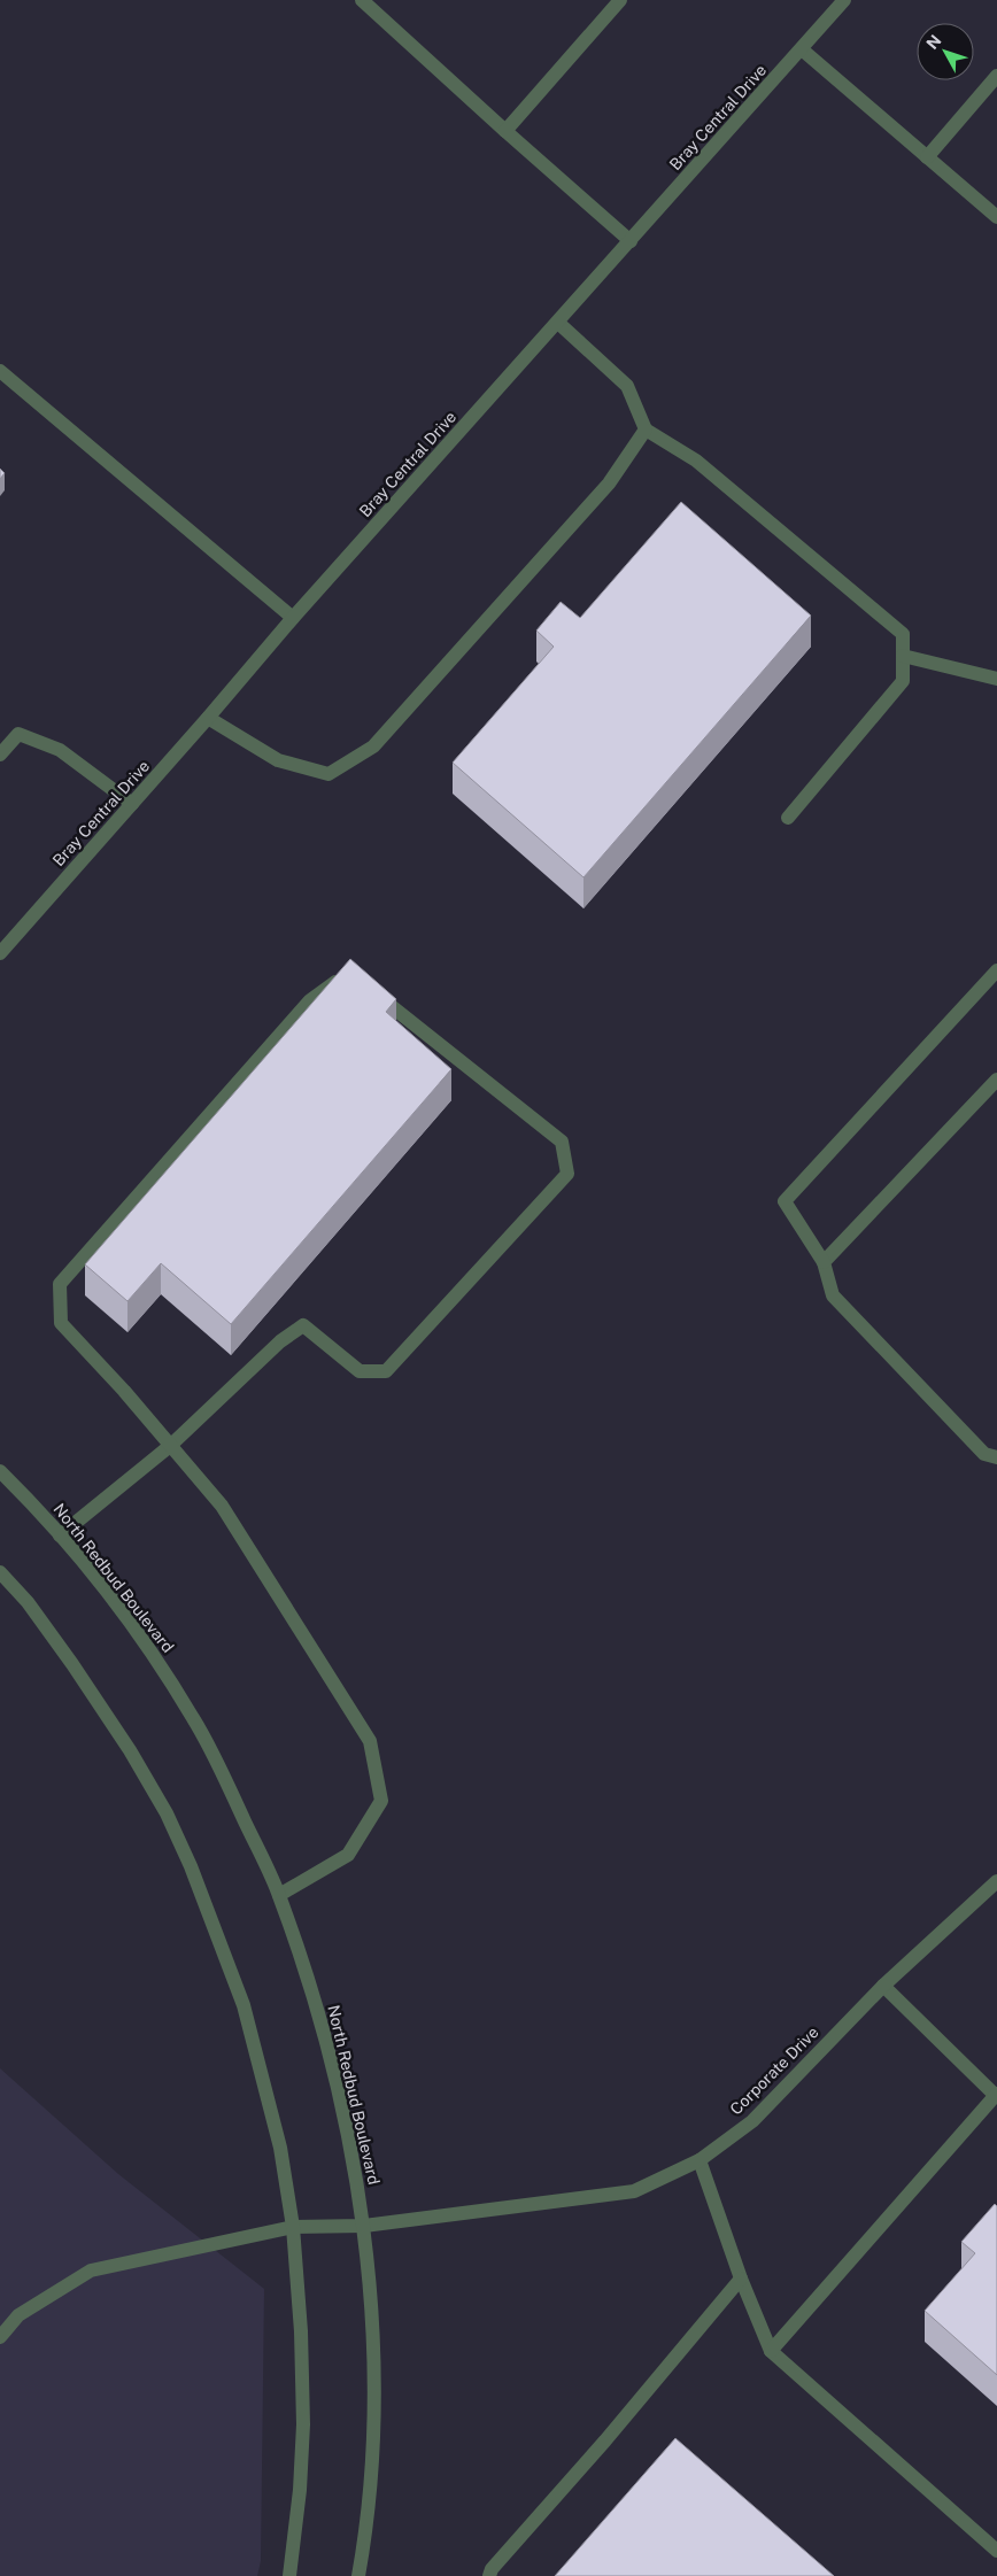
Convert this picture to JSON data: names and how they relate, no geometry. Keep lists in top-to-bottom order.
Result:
{
  "streets": {
    "street": ["Bray Central Drive", "North Redbud Boulevard", "Corporate Drive"]
  },
  "crossings": [
    ["North Redbud Boulevard", "Corporate Drive"]
  ],
  "north": "top left"
}
